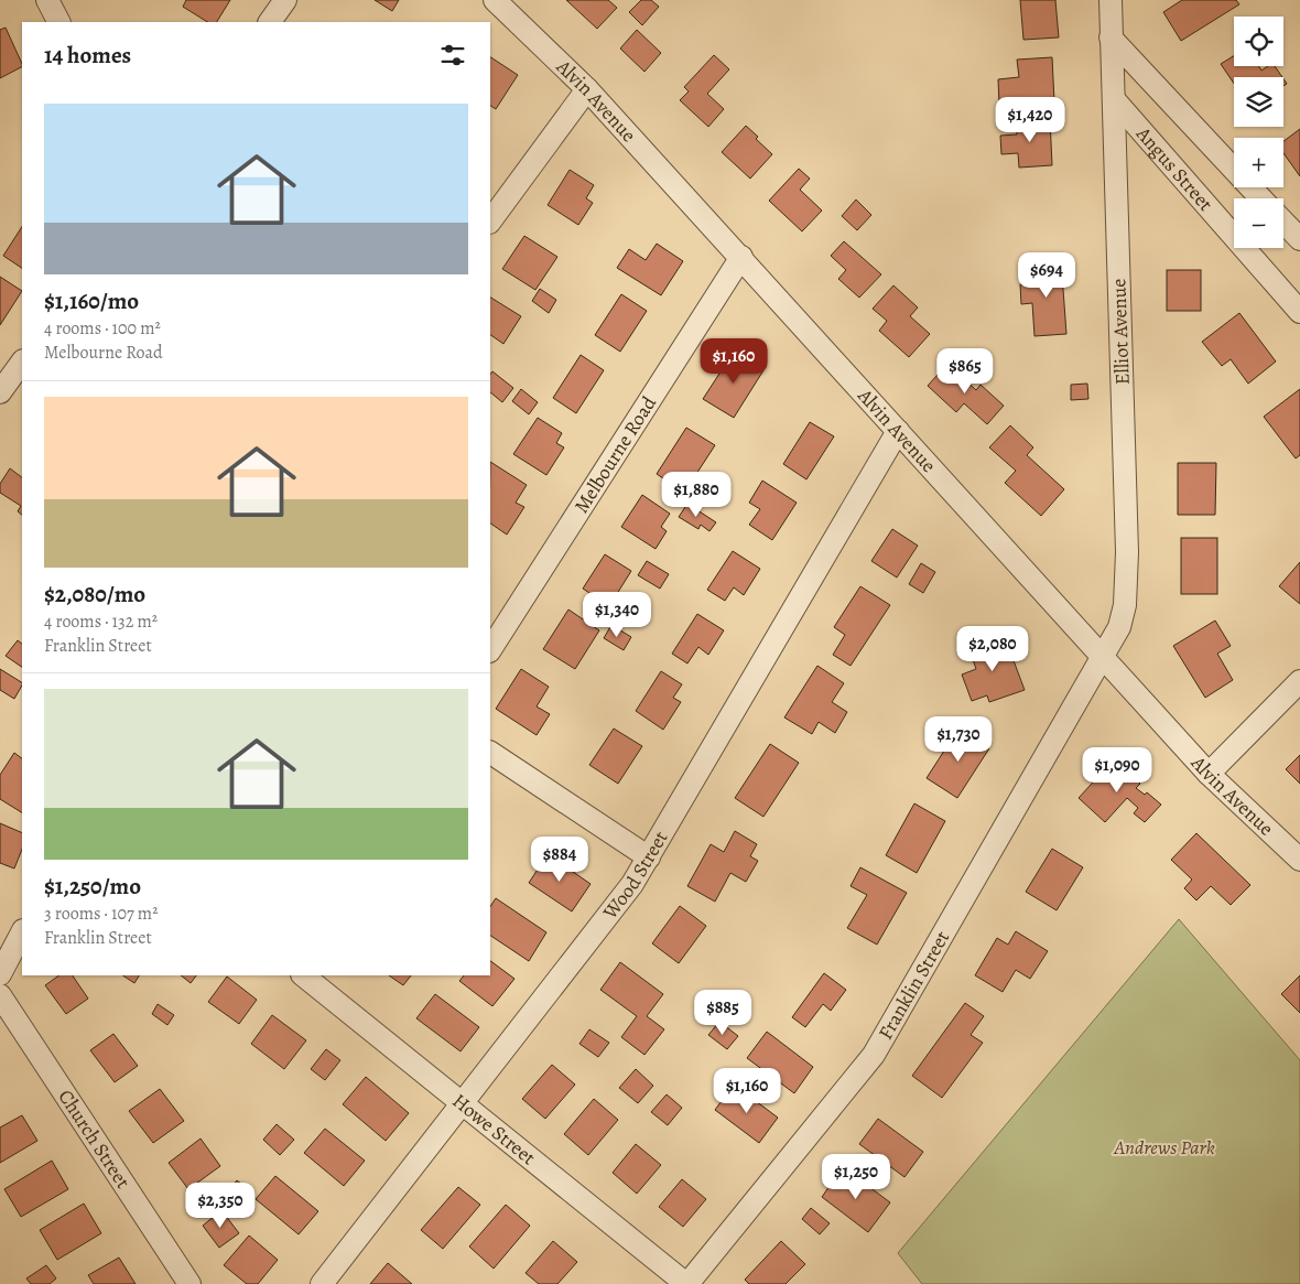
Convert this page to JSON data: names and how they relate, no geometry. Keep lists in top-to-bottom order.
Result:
{
  "streets": {
    "street": [
      "Alvin Avenue",
      "Angus Street",
      "Elliot Avenue",
      "Melbourne Road",
      "Wood Street",
      "Franklin Street",
      "Howe Street",
      "Church Street"
    ]
  },
  "crossings": [
    ["Alvin Avenue", "Elliot Avenue"],
    ["Alvin Avenue", "Melbourne Road"],
    ["Alvin Avenue", "Wood Street"],
    ["Alvin Avenue", "Franklin Street"],
    ["Angus Street", "Elliot Avenue"],
    ["Elliot Avenue", "Franklin Street"],
    ["Wood Street", "Howe Street"],
    ["Franklin Street", "Howe Street"]
  ],
  "parks": ["Andrews Park"],
  "page": {
    "map_buttons": ["+", "−"],
    "heading": "14 homes",
    "list": [
      {
        "name": "$1,160/mo",
        "note": "4 rooms · 100 m² · Melbourne Road"
      },
      {
        "name": "$2,080/mo",
        "note": "4 rooms · 132 m² · Franklin Street"
      },
      {
        "name": "$1,250/mo",
        "note": "3 rooms · 107 m² · Franklin Street"
      }
    ],
    "price": [
      "$1,420",
      "$694",
      "$1,160",
      "$865",
      "$1,880",
      "$1,340",
      "$2,080",
      "$1,730",
      "$1,090",
      "$884",
      "$885",
      "$1,160",
      "$1,250",
      "$2,350"
    ]
  }
}
